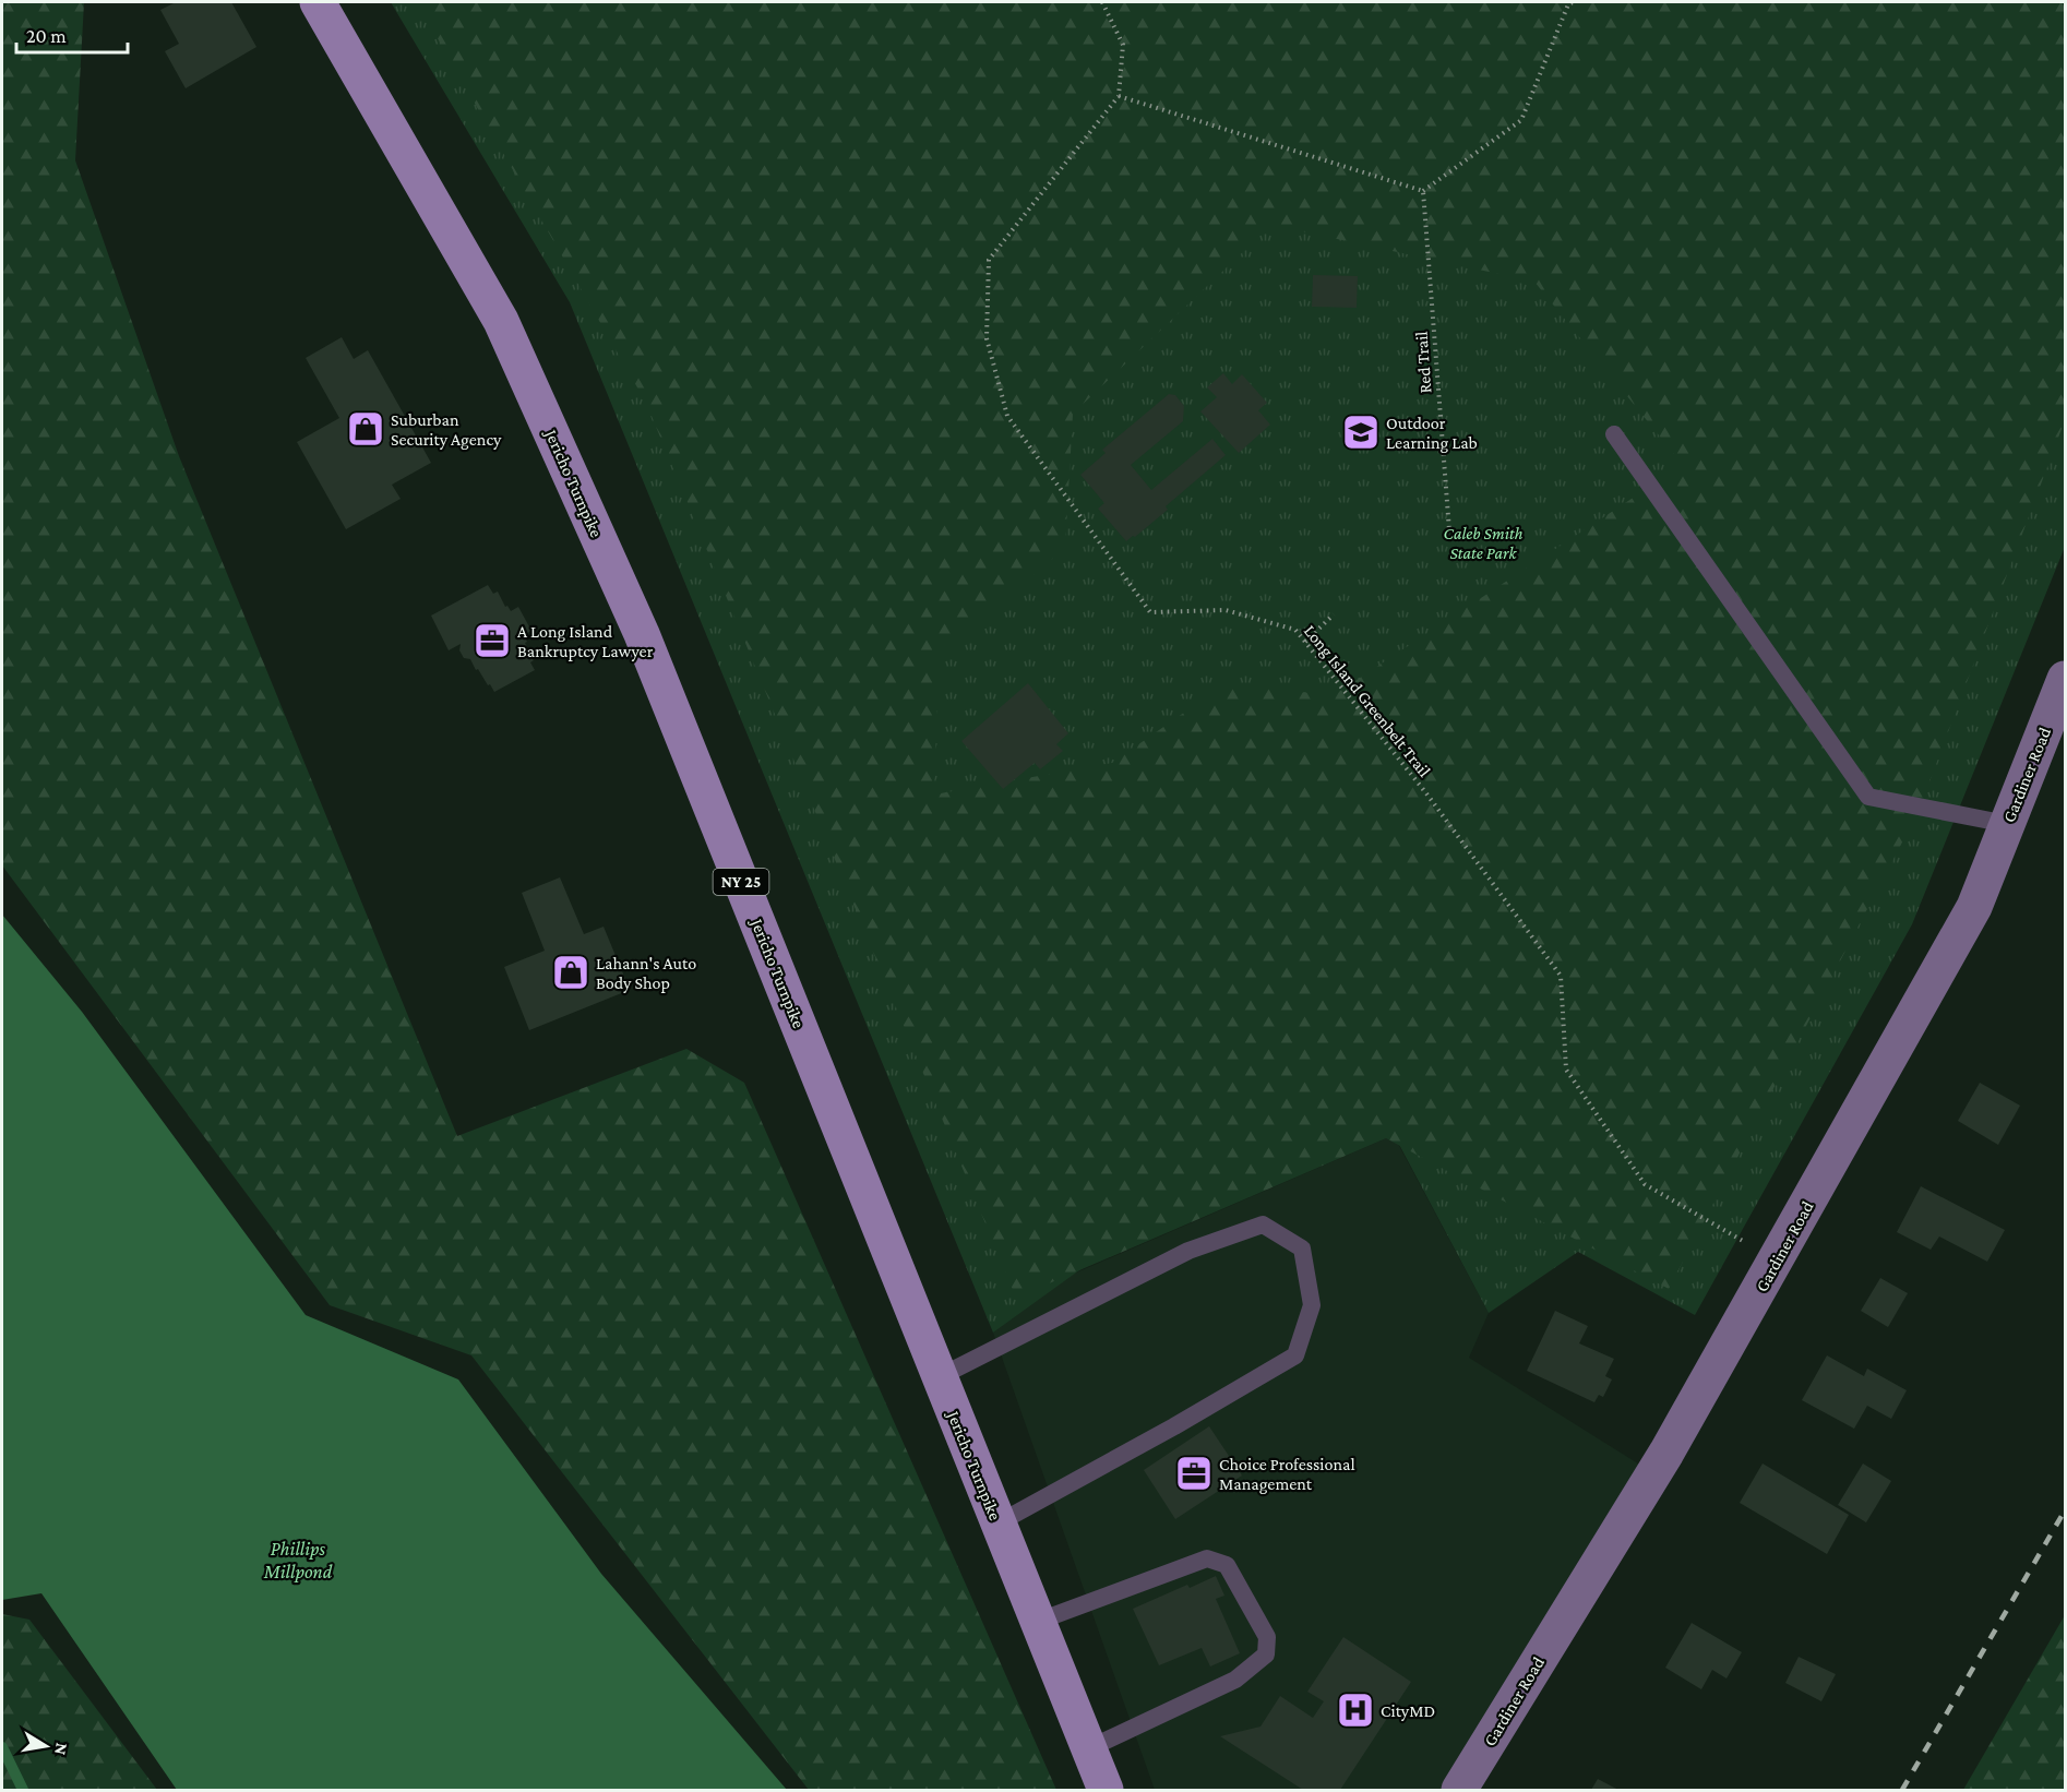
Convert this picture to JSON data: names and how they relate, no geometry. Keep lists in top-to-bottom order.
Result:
{
  "streets": {
    "main road": ["Jericho Turnpike", "Gardiner Road", "NY 25"],
    "path": ["Red Trail", "Long Island Greenbelt Trail"]
  },
  "crossings": [
    ["Long Island Greenbelt Trail", "Gardiner Road"]
  ],
  "water": ["Phillips Millpond"],
  "parks": ["Caleb Smith State Park"],
  "places": {
    "shop": ["Suburban Security Agency", "Lahann's Auto Body Shop"],
    "school or university": ["Outdoor Learning Lab"],
    "office": ["A Long Island Bankruptcy Lawyer", "Choice Professional Management"],
    "hospital": ["CityMD"]
  },
  "scale_bar": "20 m",
  "north": "right"
}
